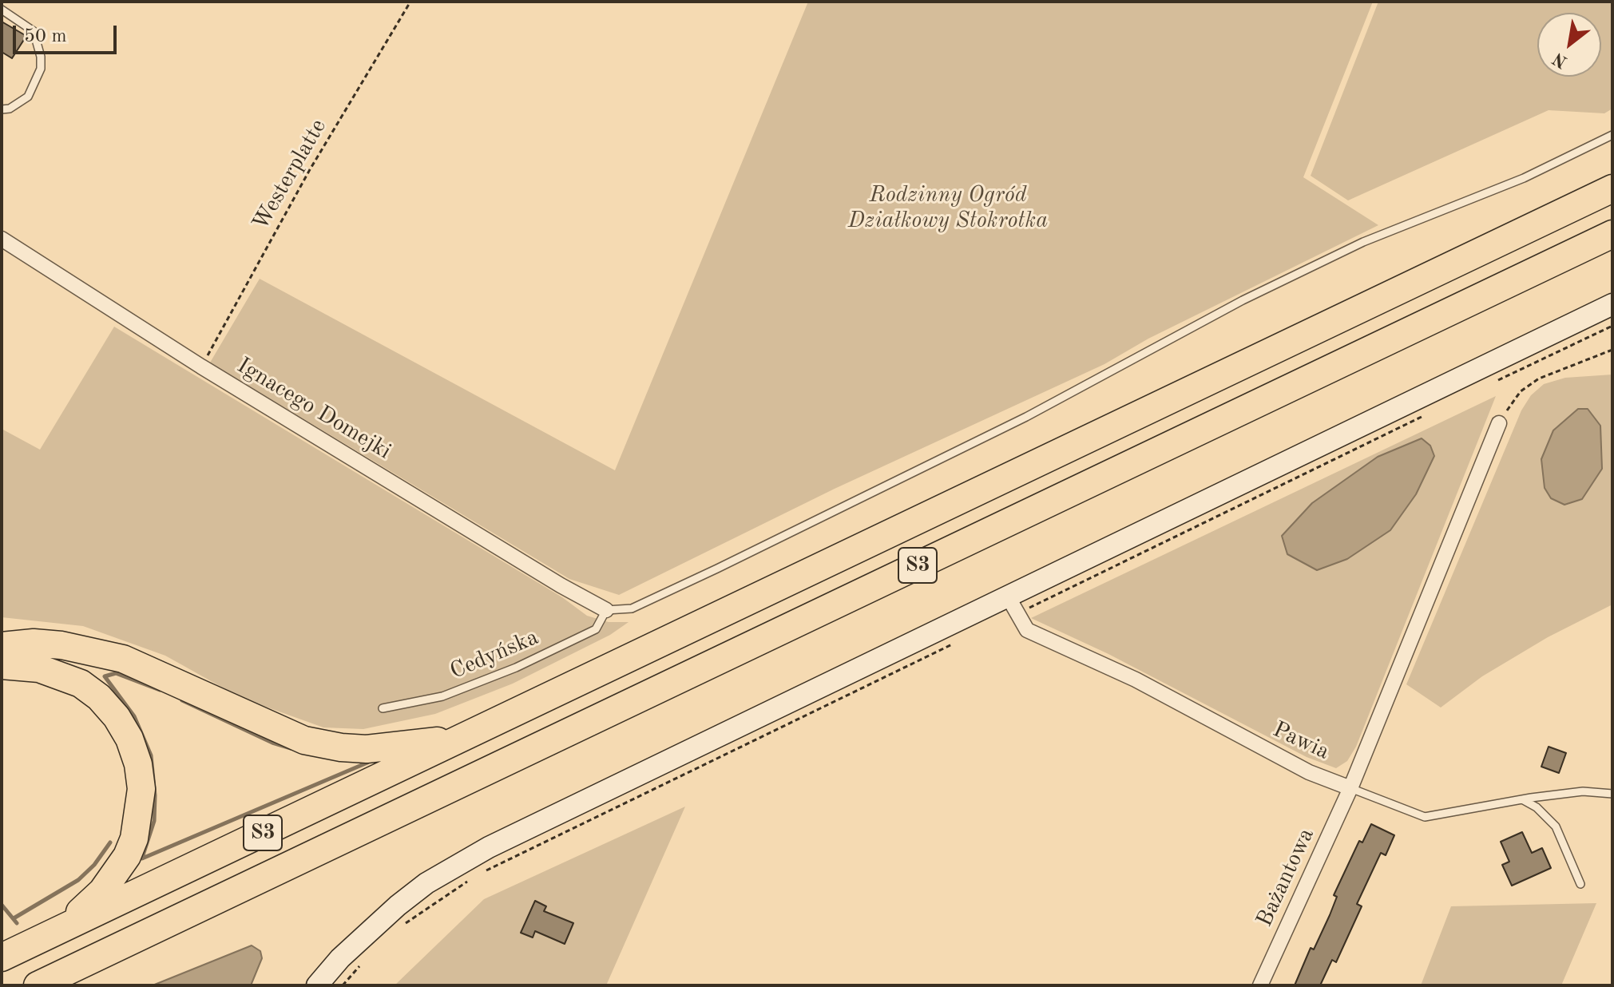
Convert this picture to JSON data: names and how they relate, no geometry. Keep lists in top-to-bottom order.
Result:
{
  "streets": {
    "highway": ["S3"],
    "street": ["Ignacego Domejki", "Pawia", "Bażantowa"],
    "lane": ["Cedyńska"],
    "path": ["Westerplatte"]
  },
  "crossings": [
    ["Westerplatte", "Ignacego Domejki"],
    ["Ignacego Domejki", "Cedyńska"],
    ["Pawia", "Bażantowa"]
  ],
  "parks": ["Rodzinny Ogród Działkowy Stokrotka"],
  "scale_bar": "50 m",
  "north": "bottom left"
}
